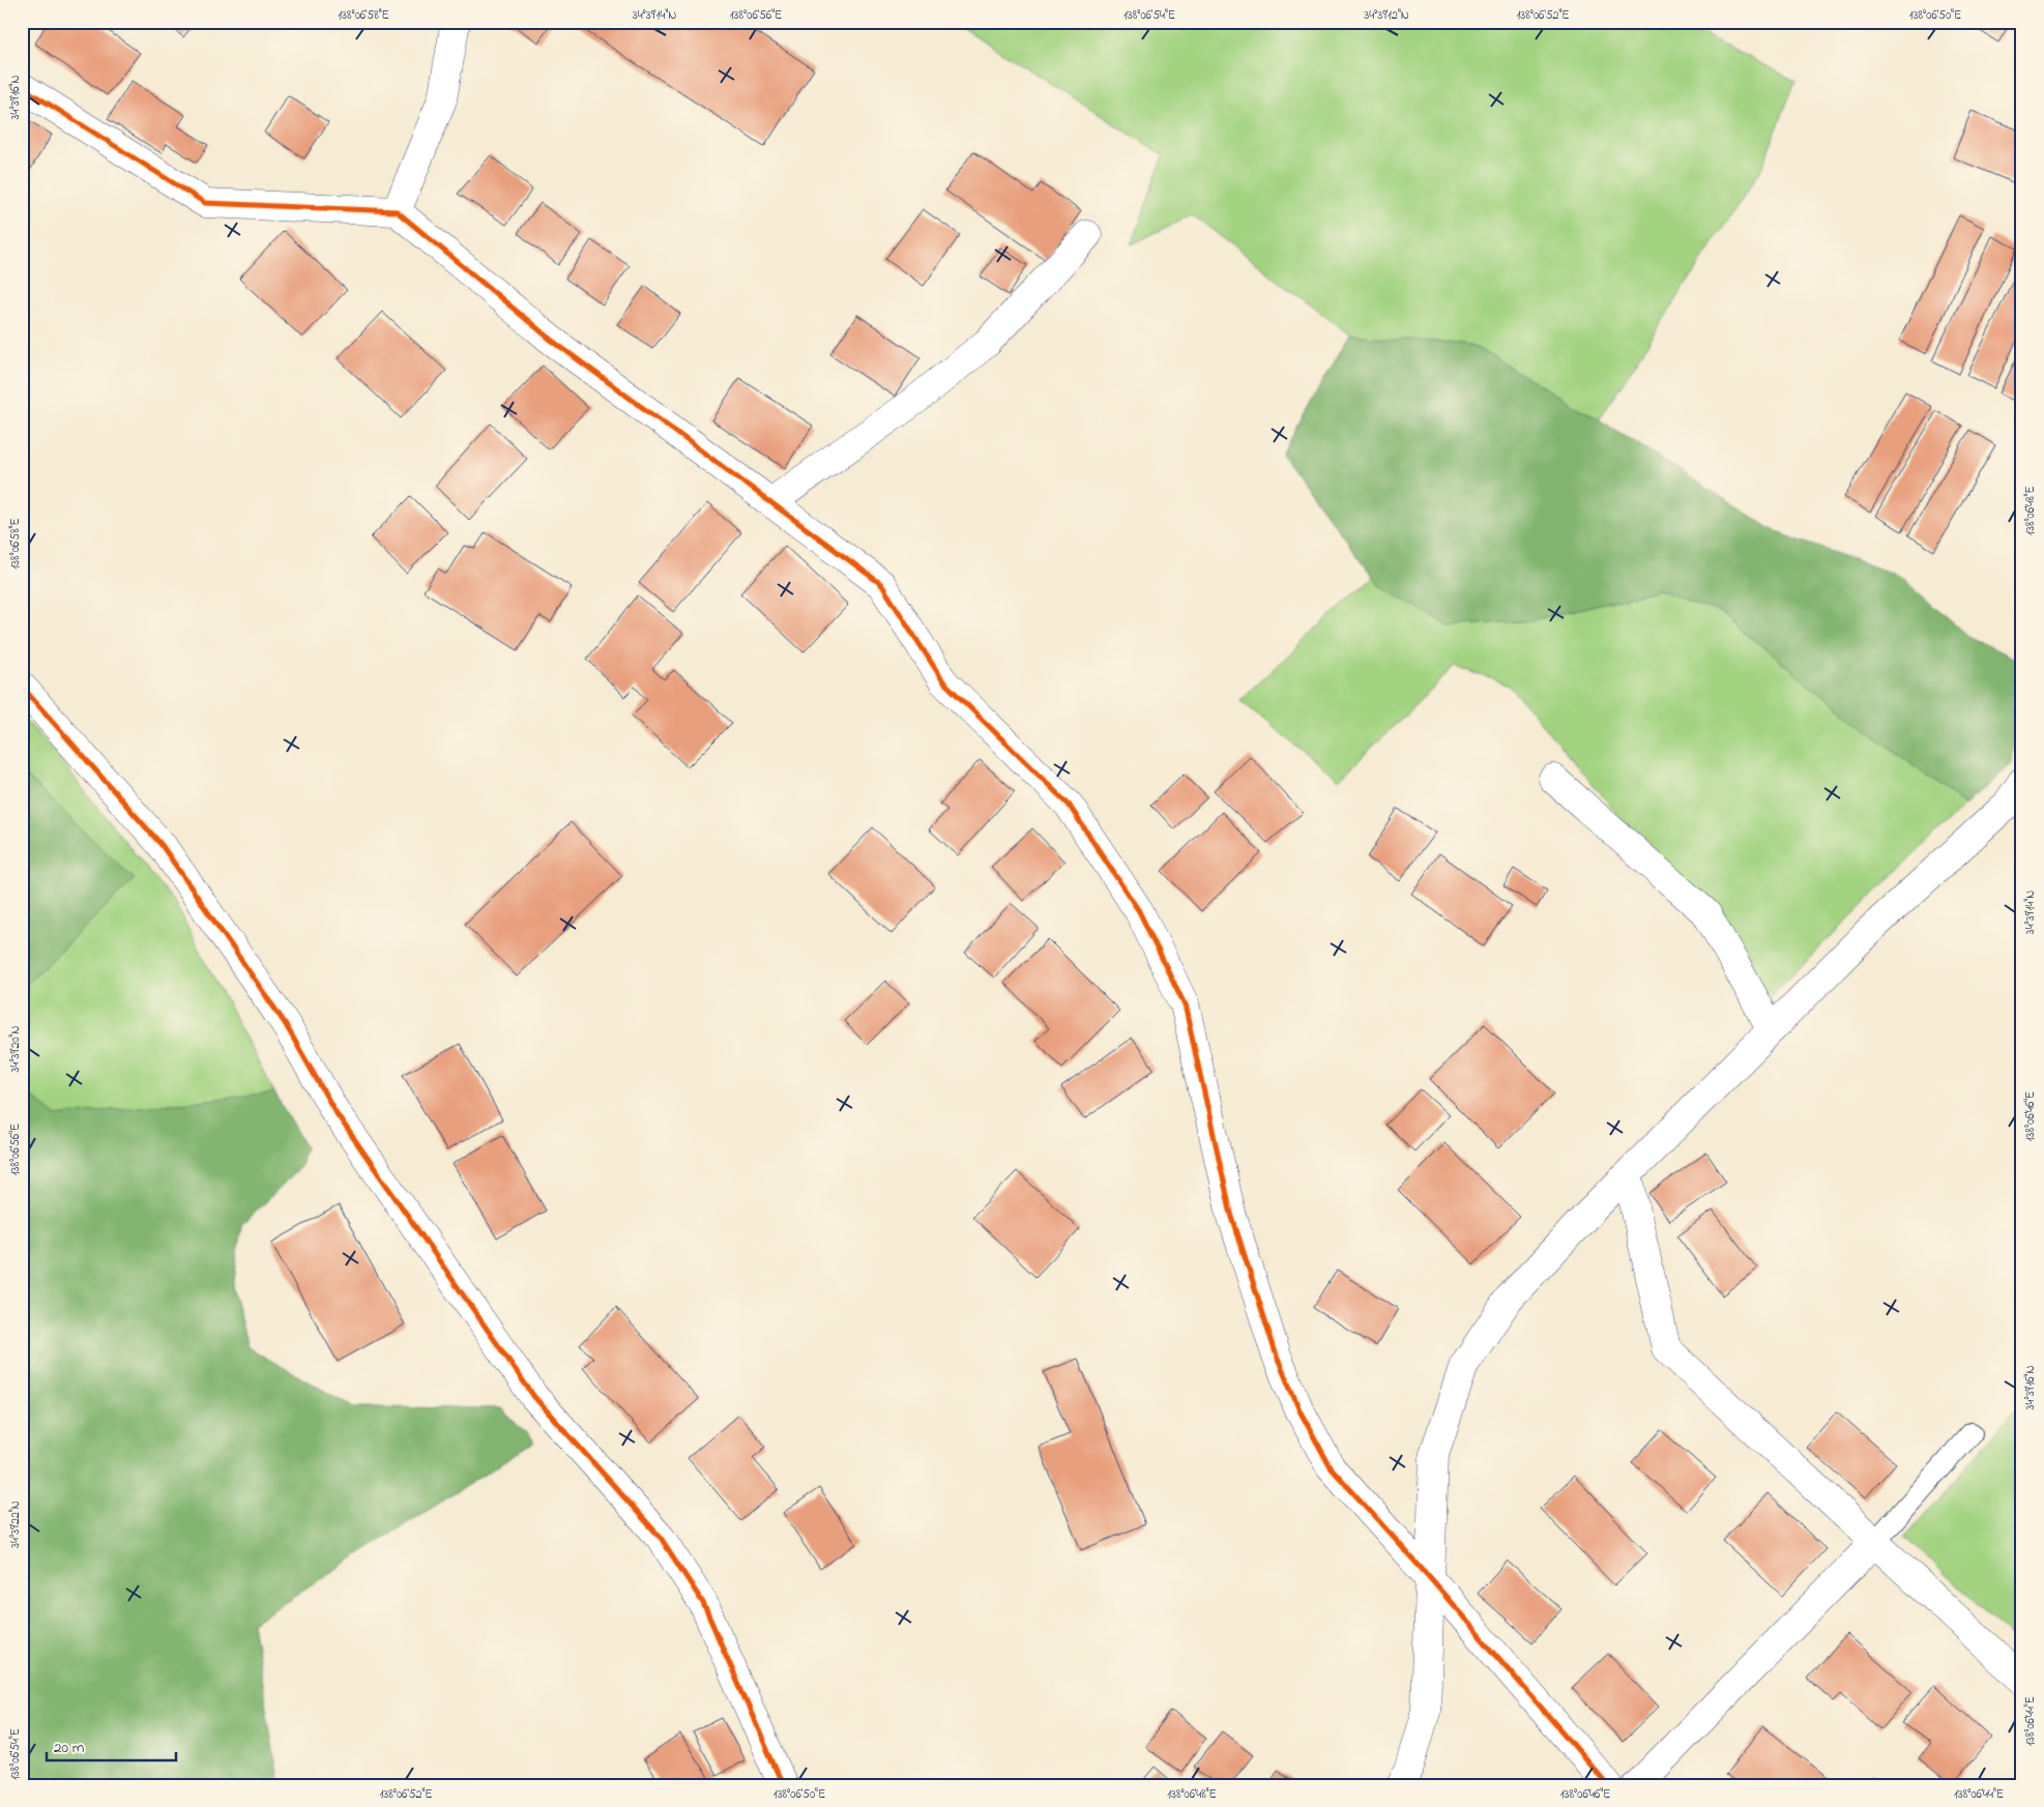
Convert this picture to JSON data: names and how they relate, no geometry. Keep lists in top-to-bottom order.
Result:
{
  "scale_bar": "20 m",
  "coordinates": [
    "138°06'58\"E",
    "34°39'14\"N",
    "138°06'56\"E",
    "138°06'54\"E",
    "34°39'12\"N",
    "138°06'52\"E",
    "138°06'50\"E",
    "34°39'16\"N",
    "138°06'48\"E",
    "34°39'20\"N",
    "138°06'46\"E",
    "34°39'22\"N",
    "138°06'44\"E"
  ]
}
